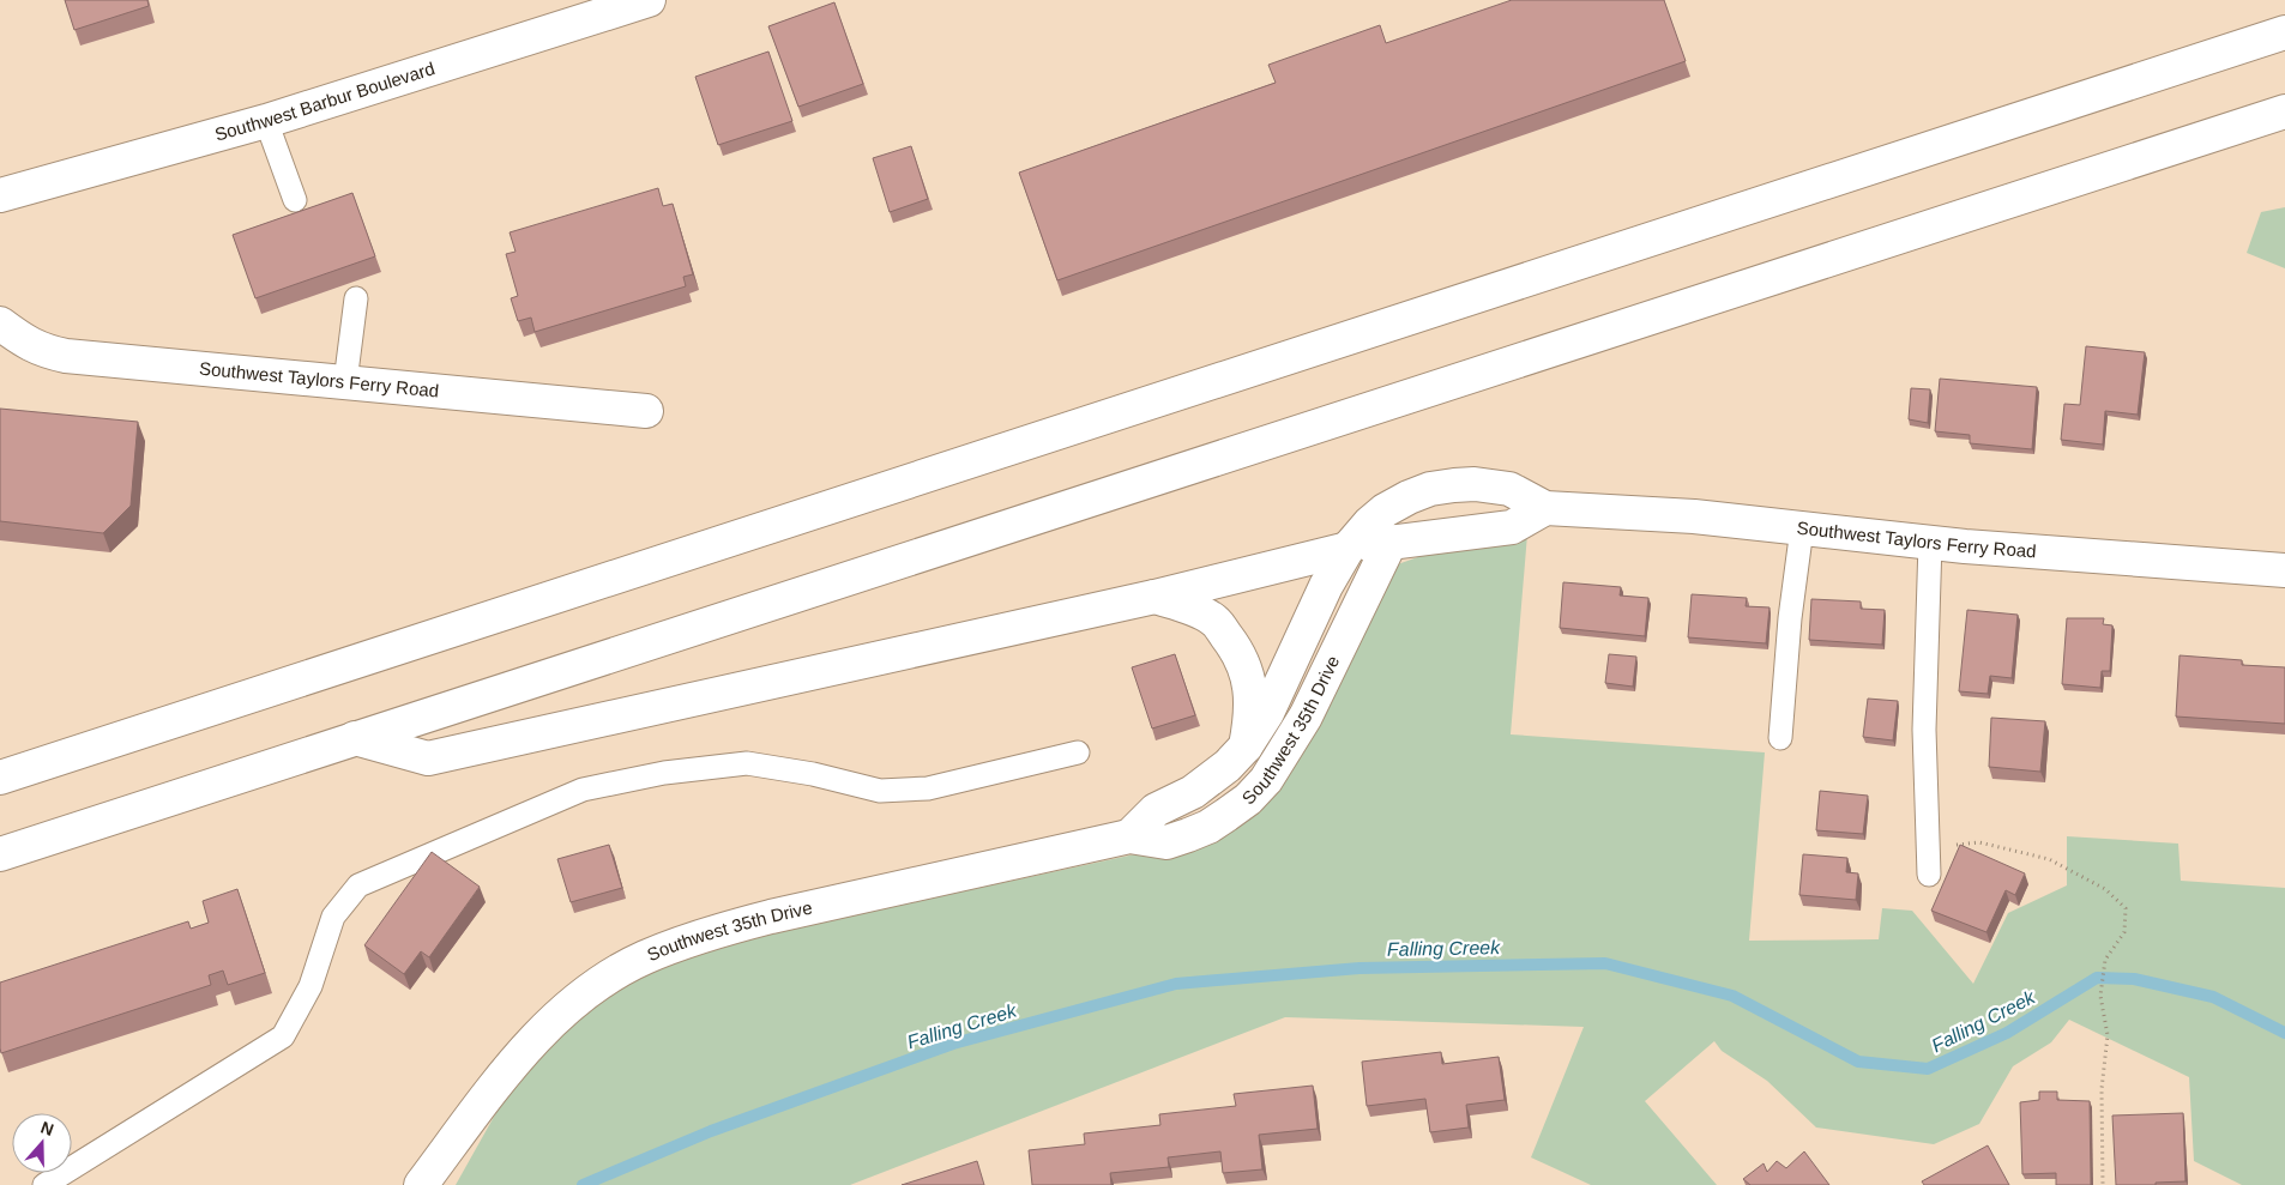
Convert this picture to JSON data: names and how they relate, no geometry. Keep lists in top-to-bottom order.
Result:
{
  "streets": {
    "main road": ["Southwest Barbur Boulevard", "Southwest Taylors Ferry Road", "Southwest 35th Drive"]
  },
  "crossings": [
    ["Southwest Taylors Ferry Road", "Southwest 35th Drive"]
  ],
  "water": ["Falling Creek"],
  "north": "top"
}
